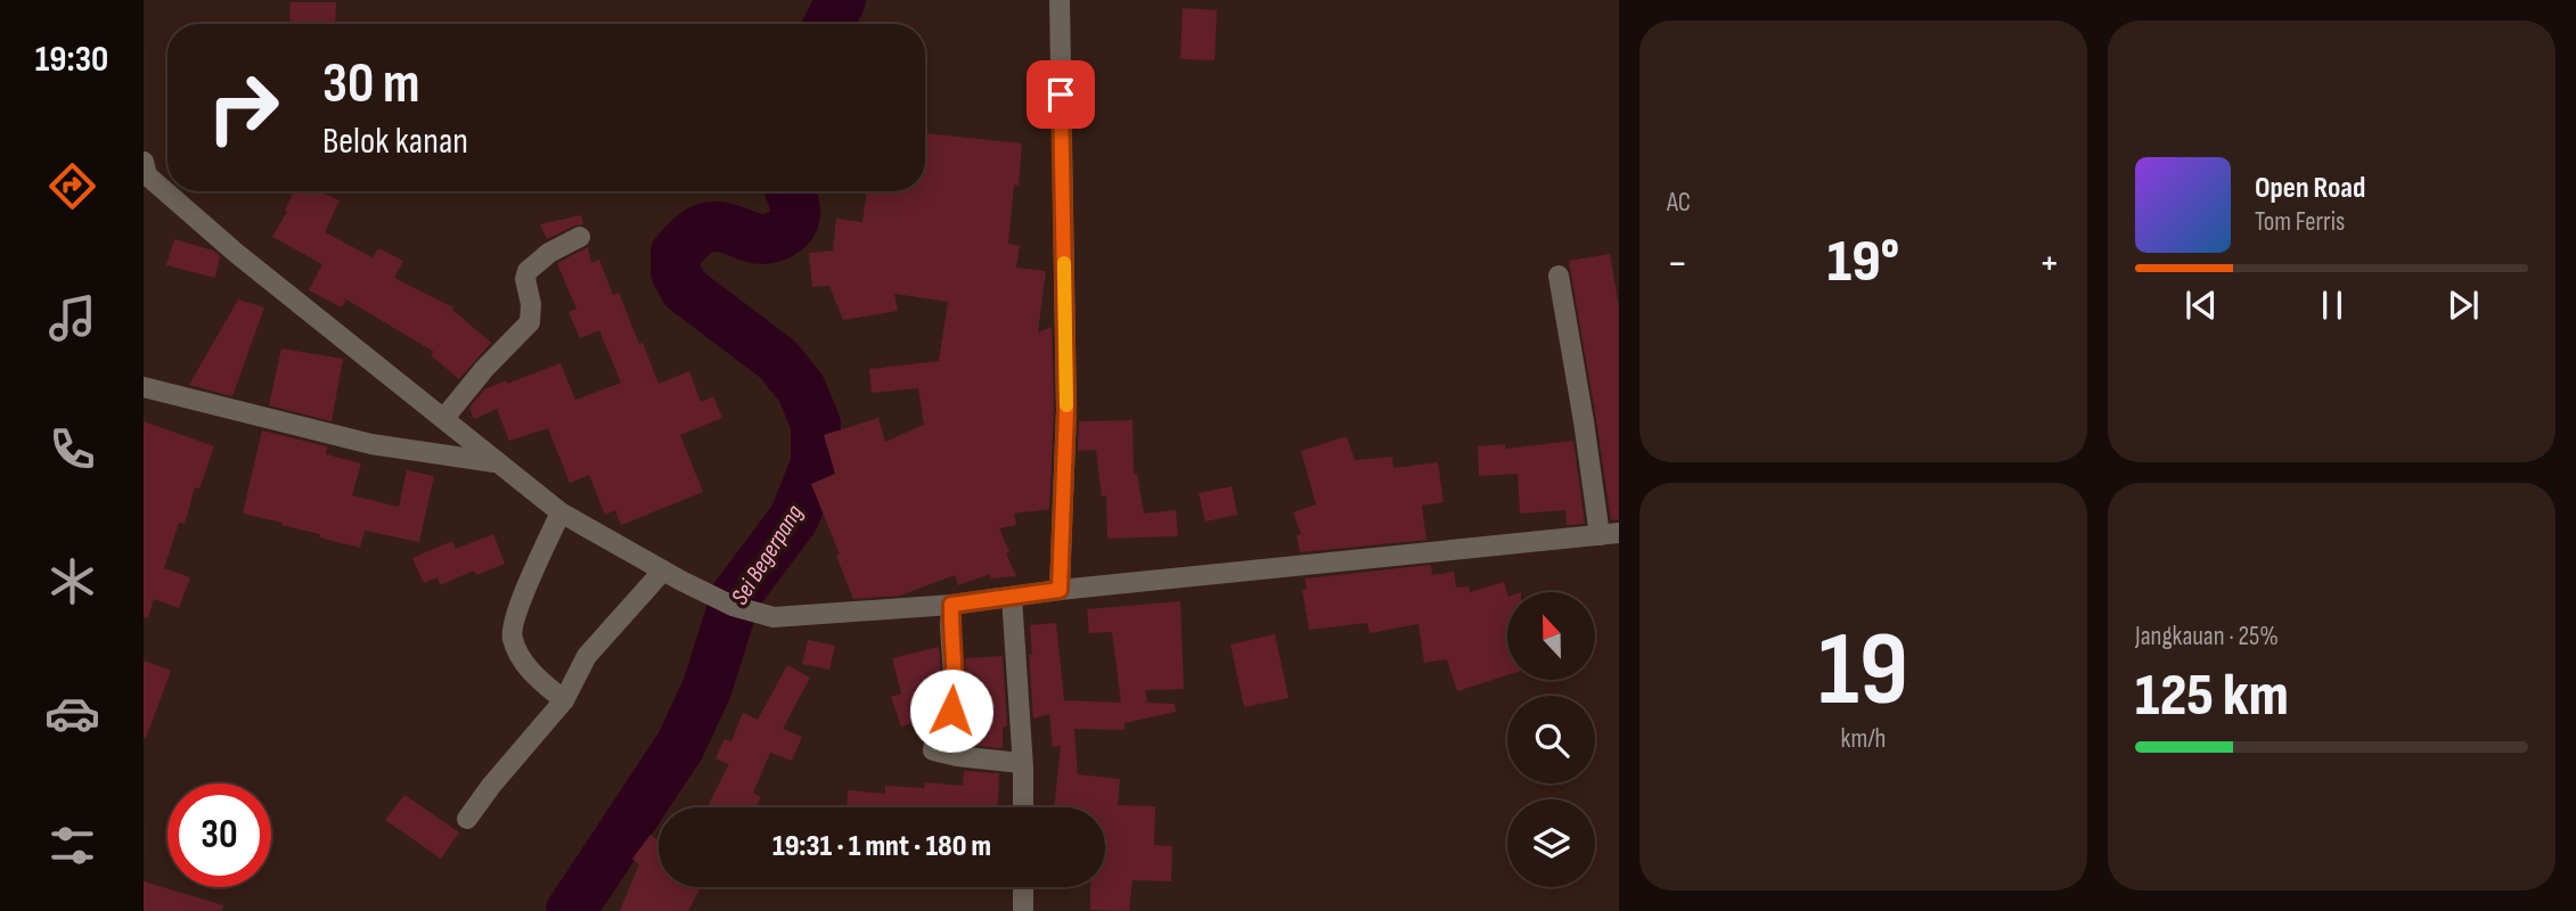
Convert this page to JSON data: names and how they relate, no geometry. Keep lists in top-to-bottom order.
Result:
{
  "water": ["Sei Begerpang"],
  "north": "top",
  "page": {
    "tabs": "19:30",
    "tile": [
      "AC",
      ["19", "km/h"],
      ["Jangkauan · 25%", "125 km"]
    ],
    "turn": ["30 m", "Belok kanan"],
    "song": ["Open Road", "Tom Ferris"],
    "heat": ["−", "19°", "+"],
    "limit": "30",
    "trip": "19:31 · 1 mnt · 180 m"
  }
}
